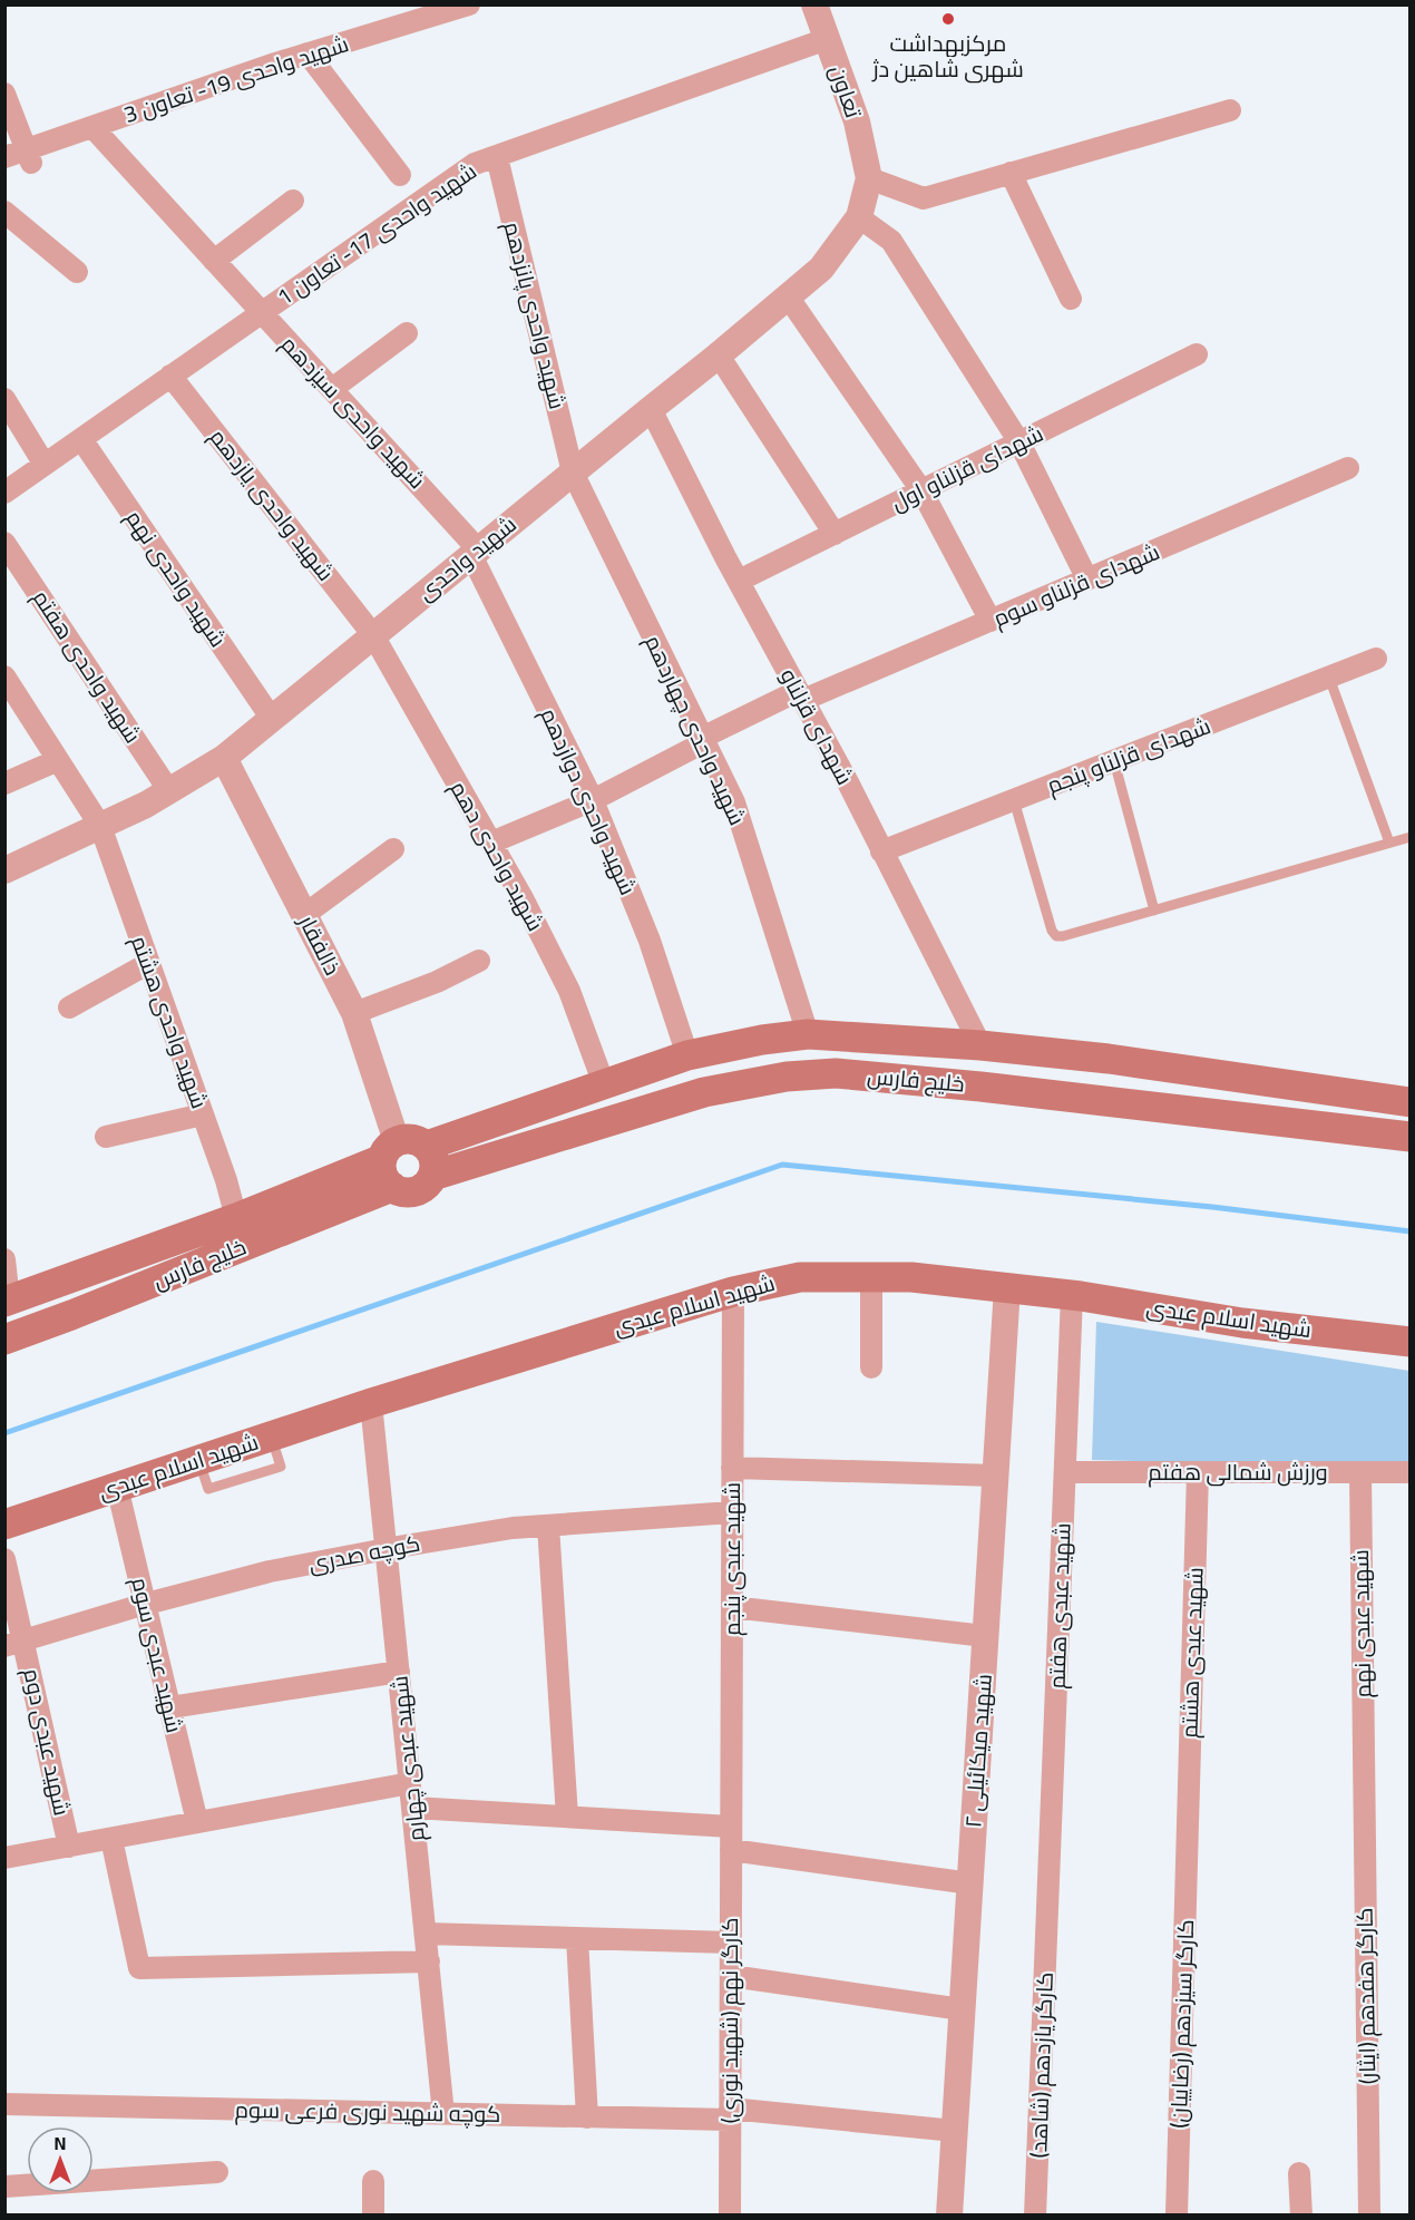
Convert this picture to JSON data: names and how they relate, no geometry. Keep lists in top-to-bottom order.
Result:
{
  "streets": {
    "main road": ["خلیج فارس", "شهید اسلام عبدی"],
    "street": [
      "شهید واحدی 19- تعاون 3",
      "تعاون",
      "شهید واحدی 17- تعاون 1",
      "شهید واحدی پانزدهم",
      "شهید واحدی سیزدهم",
      "شهدای قزلناو اول",
      "شهید واحدی یازدهم",
      "شهید واحدی",
      "شهید واحدی نهم",
      "شهدای قزلناو سوم",
      "شهید واحدی هفتم",
      "شهدای قزلناو",
      "شهید واحدی چهاردهم",
      "شهدای قزلناو پنجم",
      "شهید واحدی دوازدهم",
      "شهید واحدی دهم",
      "ذالفقار",
      "شهید واحدی هشتم",
      "ورزش شمالی هفتم",
      "کوچه صدری",
      "شهید عبدی پنجم",
      "شهید عبدی هفتم",
      "شهید عبدی نهم",
      "شهید عبدی هشتم",
      "شهید عبدی سوم",
      "شهید عبدی دوم",
      "شهید میکائیلی ۲",
      "شهید عبدی چهارم",
      "کارگر هفدهم (ایثار)",
      "کارگر نهم (شهید نوری)",
      "کارگر سیزدهم (رضاییان)",
      "کارگر یازدهم (شاهد)",
      "کوچه شهید نوری فرعی سوم"
    ]
  },
  "crossings": [
    ["شهید واحدی 19- تعاون 3", "شهید واحدی سیزدهم"],
    ["تعاون", "شهید واحدی 17- تعاون 1"],
    ["تعاون", "شهید واحدی"],
    ["شهید واحدی 17- تعاون 1", "شهید واحدی پانزدهم"],
    ["شهید واحدی 17- تعاون 1", "شهید واحدی سیزدهم"],
    ["شهید واحدی 17- تعاون 1", "شهید واحدی یازدهم"],
    ["شهید واحدی 17- تعاون 1", "شهید واحدی نهم"],
    ["شهید واحدی پانزدهم", "شهید واحدی"],
    ["شهید واحدی پانزدهم", "شهید واحدی چهاردهم"],
    ["شهید واحدی سیزدهم", "شهید واحدی"],
    ["شهید واحدی سیزدهم", "شهید واحدی دوازدهم"],
    ["شهدای قزلناو اول", "شهدای قزلناو"],
    ["شهید واحدی یازدهم", "شهید واحدی"],
    ["شهید واحدی یازدهم", "شهید واحدی دهم"],
    ["شهید واحدی", "شهید واحدی نهم"],
    ["شهید واحدی", "شهید واحدی هفتم"],
    ["شهید واحدی", "شهدای قزلناو"],
    ["شهید واحدی", "شهید واحدی چهاردهم"],
    ["شهید واحدی", "شهید واحدی دوازدهم"],
    ["شهید واحدی", "شهید واحدی دهم"],
    ["شهید واحدی", "ذالفقار"],
    ["شهید واحدی", "شهید واحدی هشتم"],
    ["شهدای قزلناو سوم", "شهدای قزلناو"],
    ["شهدای قزلناو سوم", "شهید واحدی چهاردهم"],
    ["شهدای قزلناو سوم", "شهید واحدی دوازدهم"],
    ["شهدای قزلناو سوم", "شهید واحدی دهم"],
    ["شهدای قزلناو", "شهدای قزلناو پنجم"],
    ["ذالفقار", "خلیج فارس"],
    ["شهید واحدی هشتم", "خلیج فارس"],
    ["شهید اسلام عبدی", "شهید عبدی پنجم"],
    ["شهید اسلام عبدی", "شهید عبدی هفتم"],
    ["شهید اسلام عبدی", "شهید عبدی سوم"],
    ["شهید اسلام عبدی", "شهید میکائیلی ۲"],
    ["شهید اسلام عبدی", "شهید عبدی چهارم"],
    ["ورزش شمالی هفتم", "شهید عبدی هفتم"],
    ["ورزش شمالی هفتم", "شهید عبدی نهم"],
    ["ورزش شمالی هفتم", "شهید عبدی هشتم"],
    ["کوچه صدری", "شهید عبدی پنجم"],
    ["کوچه صدری", "شهید عبدی سوم"],
    ["کوچه صدری", "شهید عبدی دوم"],
    ["کوچه صدری", "شهید عبدی چهارم"],
    ["شهید عبدی پنجم", "کارگر نهم (شهید نوری)"],
    ["شهید عبدی هفتم", "کارگر یازدهم (شاهد)"],
    ["شهید عبدی نهم", "کارگر هفدهم (ایثار)"],
    ["شهید عبدی هشتم", "کارگر سیزدهم (رضاییان)"],
    ["شهید میکائیلی ۲", "کوچه شهید نوری فرعی سوم"],
    ["شهید عبدی چهارم", "کوچه شهید نوری فرعی سوم"],
    ["کارگر نهم (شهید نوری)", "کوچه شهید نوری فرعی سوم"]
  ],
  "places": ["مرکزبهداشت شهری شاهین دژ"],
  "north": "top"
}
